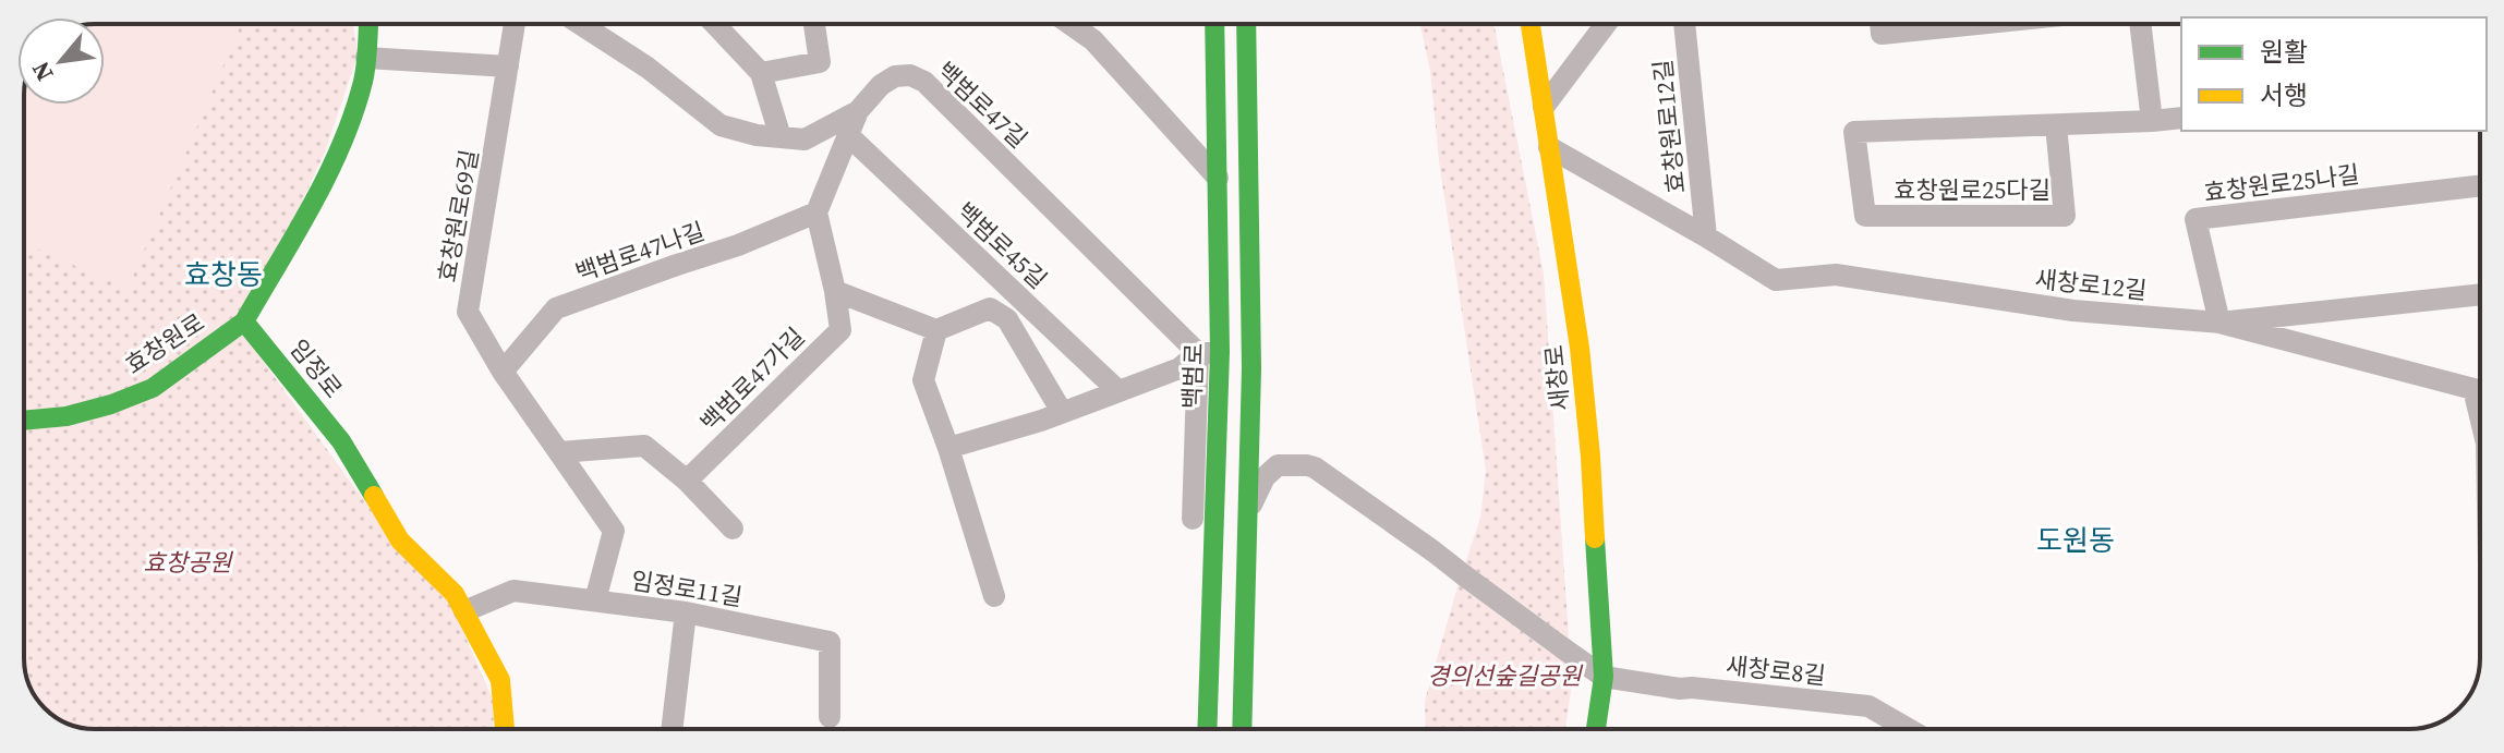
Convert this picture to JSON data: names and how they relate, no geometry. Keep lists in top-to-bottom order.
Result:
{
  "streets": {
    "main road": [
      "효창원로",
      "임정로",
      "백범로",
      "새창로"
    ],
    "street": [
      "백범로47길",
      "효창원로12길",
      "효창원로25나길",
      "효창원로25다길",
      "효창원로69길",
      "백범로45길",
      "백범로47나길",
      "새창로12길",
      "백범로47가길",
      "임정로11길",
      "새창로8길"
    ]
  },
  "crossings": [
    ["백범로47길", "백범로"],
    ["효창원로12길", "새창로12길"],
    ["효창원로25나길", "새창로12길"],
    ["효창원로69길", "백범로47나길"],
    ["효창원로69길", "임정로11길"],
    ["백범로47나길", "백범로47가길"],
    ["새창로12길", "새창로"],
    ["효창원로", "임정로"],
    ["임정로", "임정로11길"],
    ["새창로", "새창로8길"]
  ],
  "districts": ["효창동", "도원동"],
  "parks": ["효창공원", "경의선숲길공원"],
  "legend": ["원활", "서행"],
  "north": "bottom left"
}
